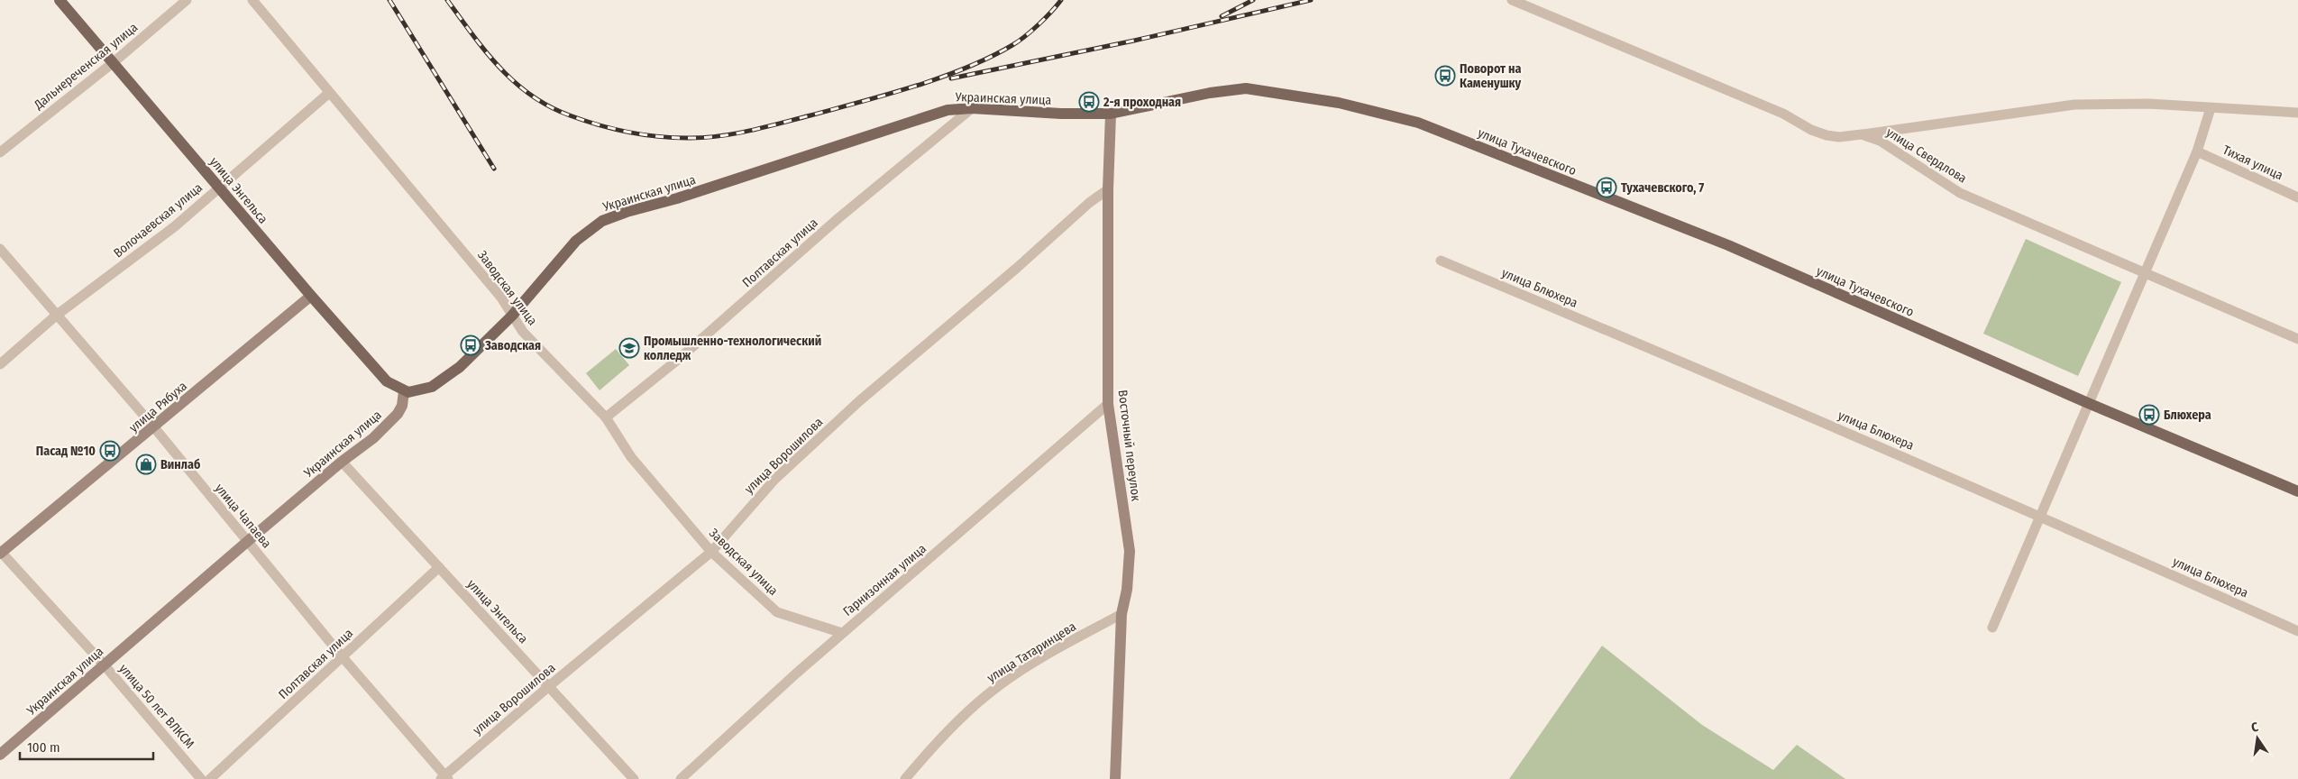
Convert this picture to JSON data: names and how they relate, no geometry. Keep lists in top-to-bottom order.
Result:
{
  "streets": {
    "main road": ["Украинская улица", "улица Тухачевского", "улица Энгельса"],
    "street": [
      "Дальнереченская улица",
      "улица Свердлова",
      "Тихая улица",
      "Волочаевская улица",
      "Полтавская улица",
      "Заводская улица",
      "улица Блюхера",
      "улица Рябуха",
      "Восточный переулок",
      "улица Ворошилова",
      "улица Чапаева",
      "Гарнизонная улица",
      "улица Татаринцева",
      "улица 50 лет ВЛКСМ"
    ]
  },
  "crossings": [
    ["Дальнереченская улица", "улица Энгельса"],
    ["Украинская улица", "улица Тухачевского"],
    ["Украинская улица", "улица Энгельса"],
    ["Украинская улица", "Полтавская улица"],
    ["Украинская улица", "Заводская улица"],
    ["Украинская улица", "Восточный переулок"],
    ["Украинская улица", "улица Чапаева"],
    ["Украинская улица", "улица 50 лет ВЛКСМ"],
    ["улица Энгельса", "Волочаевская улица"],
    ["улица Энгельса", "Полтавская улица"],
    ["улица Энгельса", "улица Рябуха"],
    ["улица Энгельса", "улица Ворошилова"],
    ["Волочаевская улица", "Заводская улица"],
    ["Волочаевская улица", "улица Чапаева"],
    ["Полтавская улица", "Заводская улица"],
    ["Полтавская улица", "улица Чапаева"],
    ["Заводская улица", "улица Ворошилова"],
    ["Заводская улица", "Гарнизонная улица"],
    ["улица Рябуха", "улица Чапаева"],
    ["улица Рябуха", "улица 50 лет ВЛКСМ"],
    ["Восточный переулок", "улица Ворошилова"],
    ["Восточный переулок", "Гарнизонная улица"],
    ["Восточный переулок", "улица Татаринцева"],
    ["улица Ворошилова", "улица Чапаева"]
  ],
  "places": {
    "bus stop": [
      "Поворот на Каменушку",
      "2-я проходная",
      "Тухачевского, 7",
      "Заводская",
      "Блюхера",
      "Пасад №10"
    ],
    "school or university": ["Промышленно-технологический колледж"],
    "shop": ["Винлаб"]
  },
  "scale_bar": "100 m",
  "north": "top"
}
